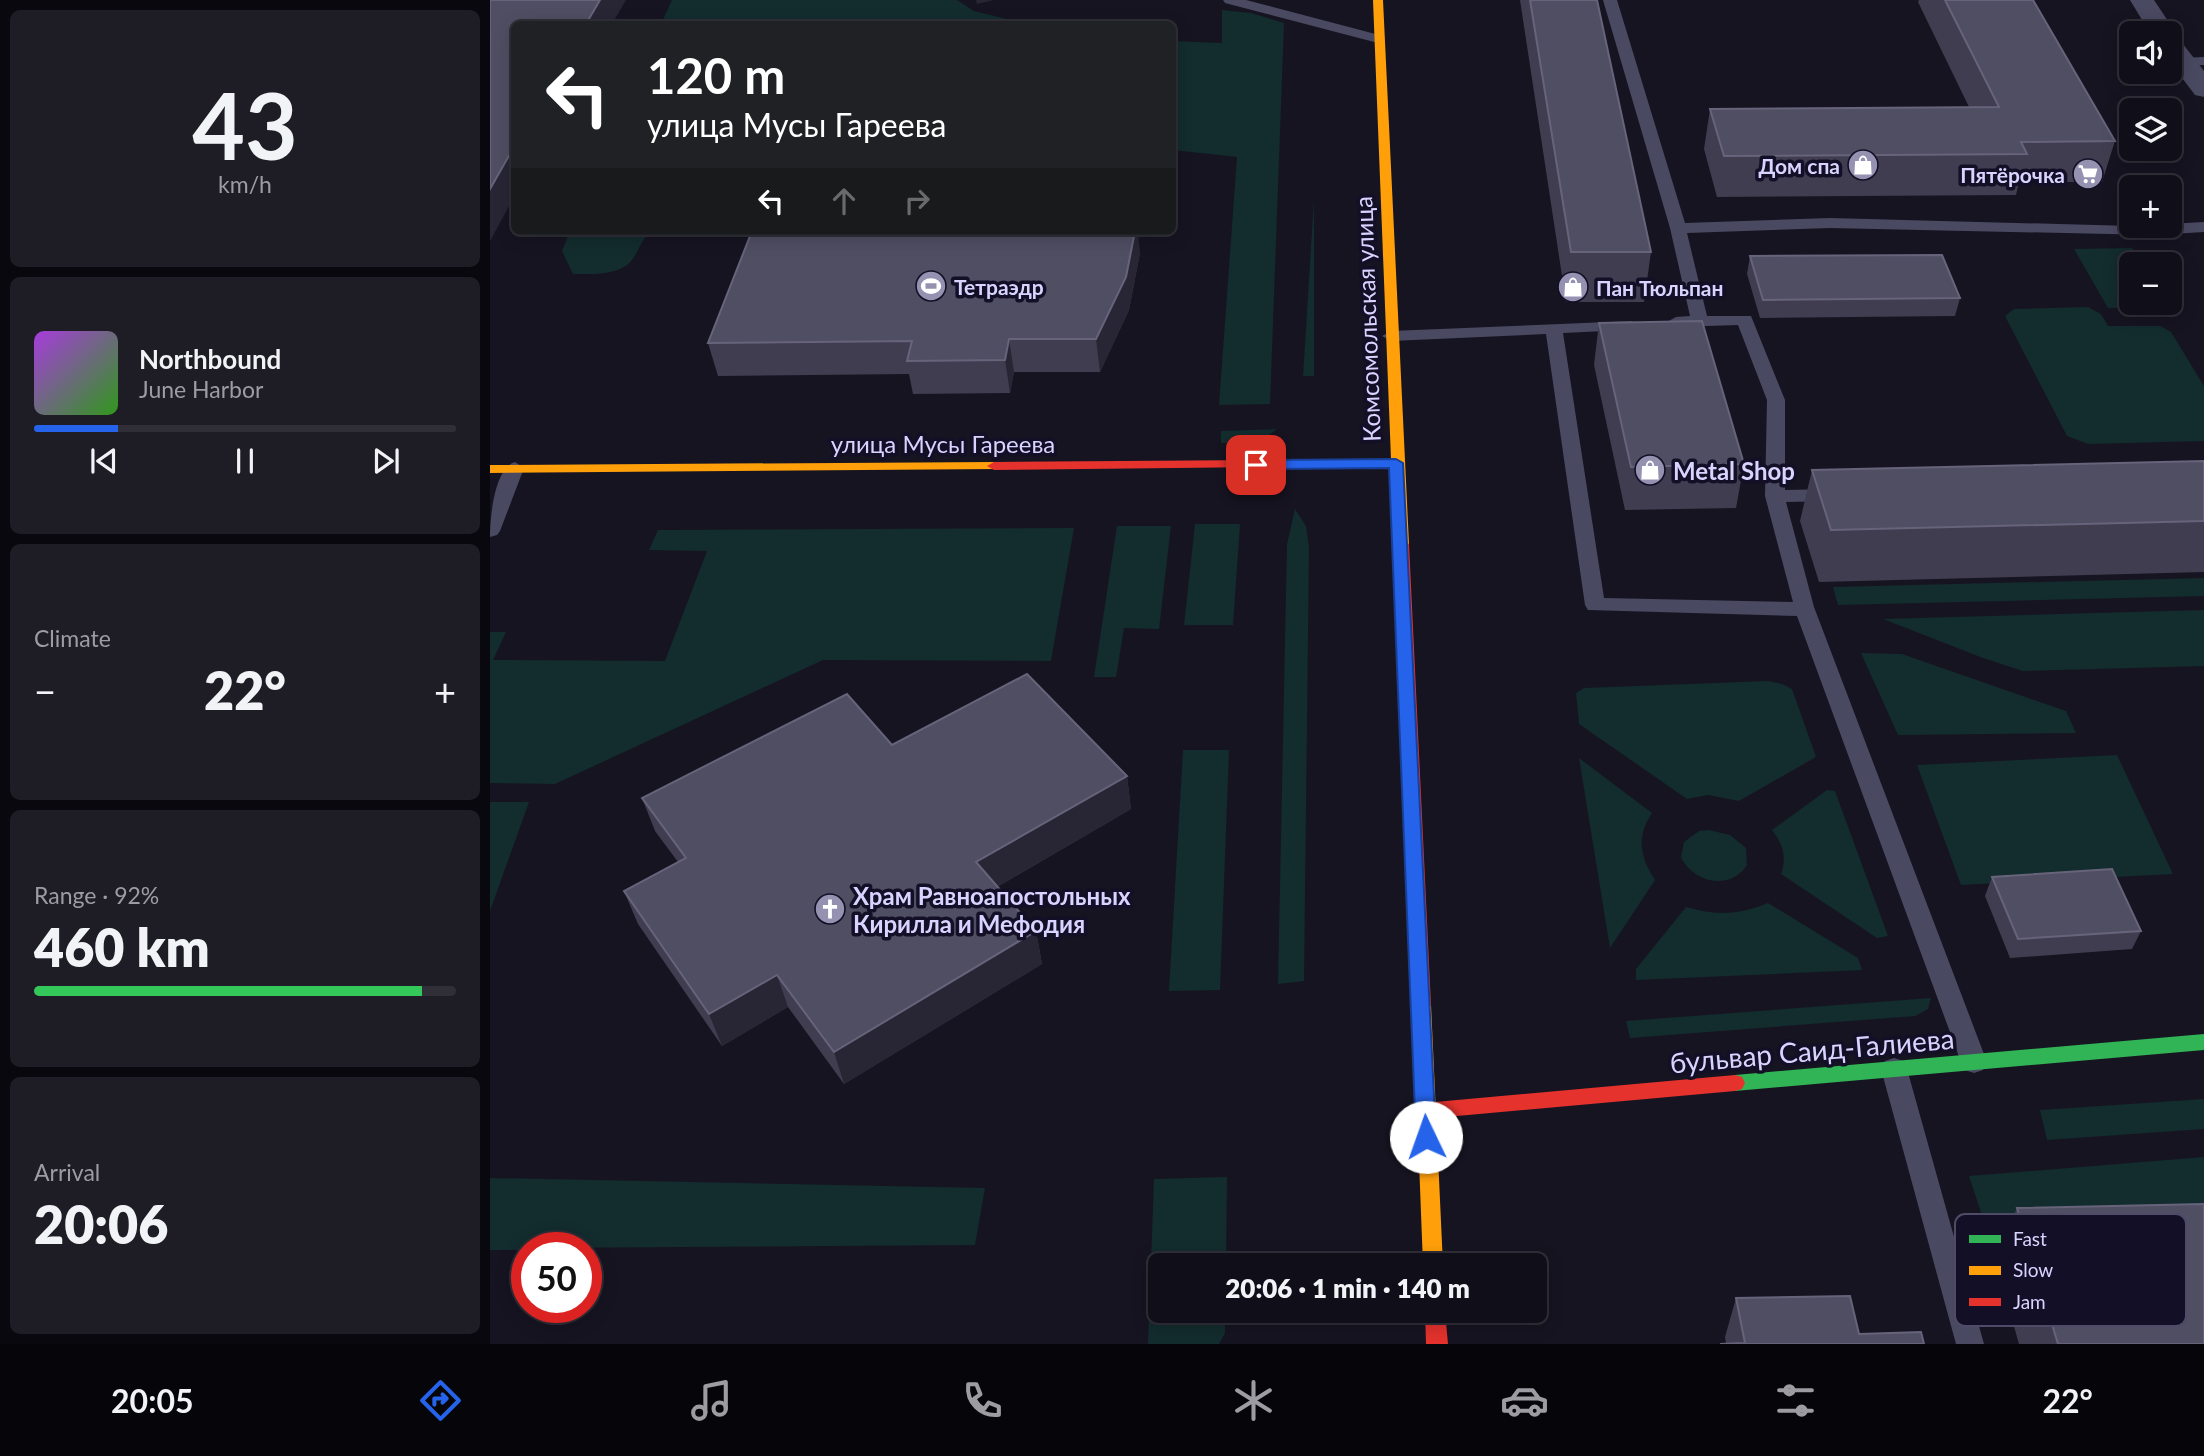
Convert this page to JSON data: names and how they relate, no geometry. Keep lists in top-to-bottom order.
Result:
{
  "streets": {
    "main road": ["Комсомольская улица", "улица Мусы Гареева", "бульвар Саид-Галиева"]
  },
  "crossings": [
    ["Комсомольская улица", "улица Мусы Гареева"],
    ["Комсомольская улица", "бульвар Саид-Галиева"]
  ],
  "places": {
    "shop": ["Дом спа", "Пан Тюльпан", "Metal Shop"],
    "supermarket": ["Пятёрочка"],
    "sports": ["Тетраэдр"],
    "church": ["Храм Равноапостольных Кирилла и Мефодия"]
  },
  "legend": ["Fast", "Slow", "Jam"],
  "page": {
    "tile": [
      ["43", "km/h"],
      "Climate",
      ["Range · 92%", "460 km"],
      ["Arrival", "20:06"]
    ],
    "map_buttons": ["+", "−"],
    "turn": ["120 m", "улица Мусы Гареева"],
    "song": ["Northbound", "June Harbor"],
    "heat": ["−", "22°", "+"],
    "limit": "50",
    "trip": "20:06 · 1 min · 140 m",
    "tabs": ["20:05", "22°"]
  }
}
